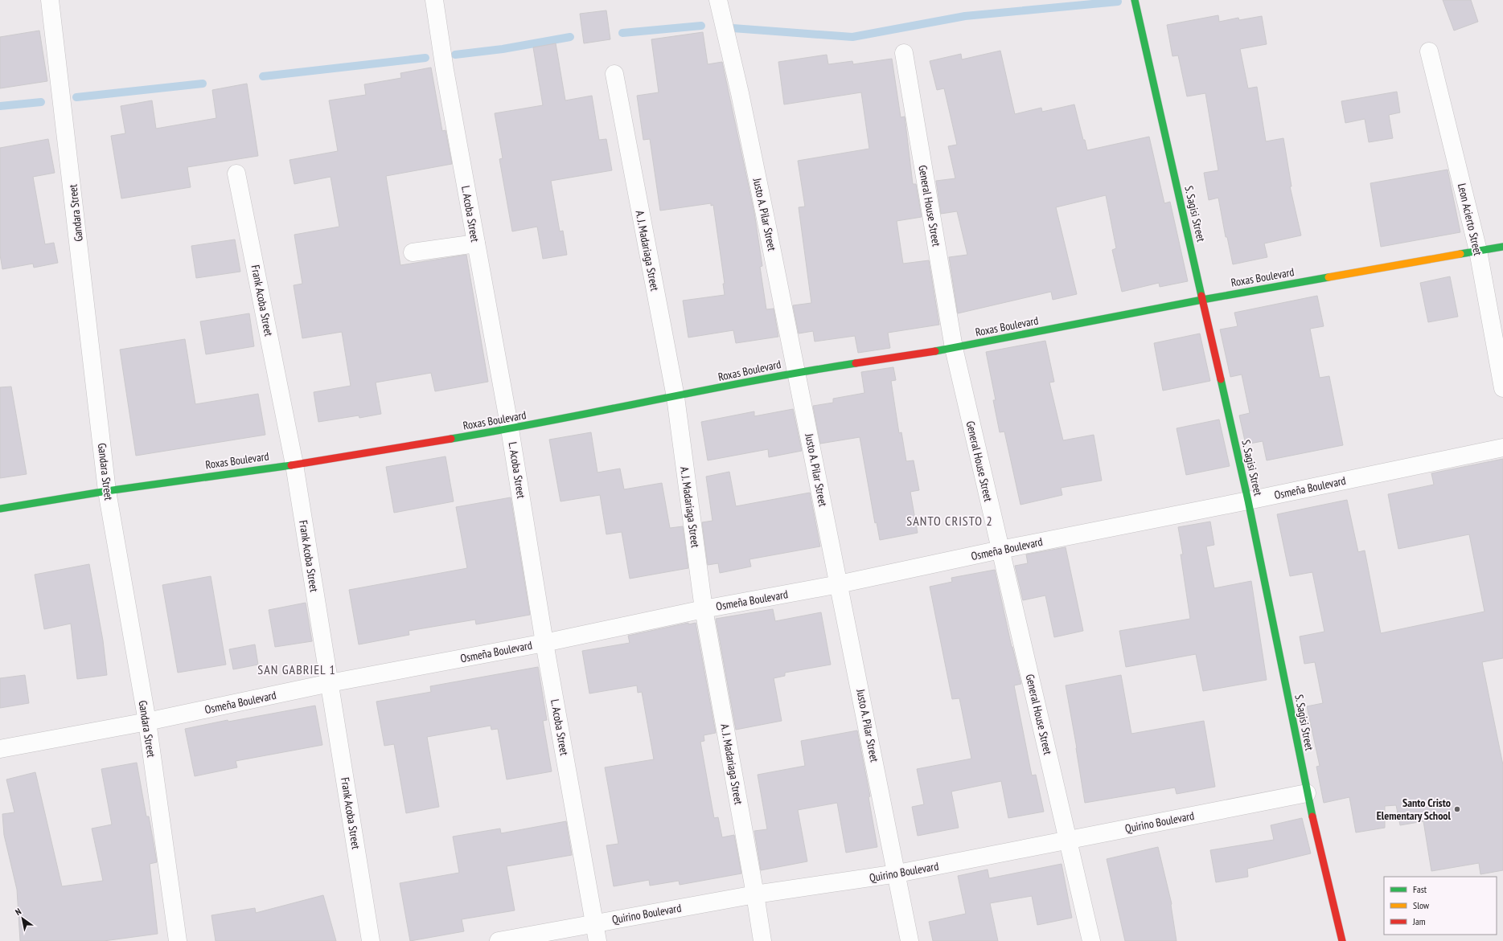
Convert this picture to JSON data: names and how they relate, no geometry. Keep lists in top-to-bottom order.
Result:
{
  "streets": {
    "street": [
      "General House Street",
      "Gandara Street",
      "L. Acoba Street",
      "S. Sagisi Street",
      "Justo A. Pilar Street",
      "Leon Acierto Street",
      "A. J. Madariaga Street",
      "Roxas Boulevard",
      "Frank Acoba Street",
      "Osmeña Boulevard",
      "Quirino Boulevard"
    ]
  },
  "crossings": [
    ["General House Street", "Roxas Boulevard"],
    ["General House Street", "Osmeña Boulevard"],
    ["General House Street", "Quirino Boulevard"],
    ["Gandara Street", "Roxas Boulevard"],
    ["Gandara Street", "Osmeña Boulevard"],
    ["L. Acoba Street", "Roxas Boulevard"],
    ["L. Acoba Street", "Osmeña Boulevard"],
    ["L. Acoba Street", "Quirino Boulevard"],
    ["S. Sagisi Street", "Roxas Boulevard"],
    ["S. Sagisi Street", "Osmeña Boulevard"],
    ["S. Sagisi Street", "Quirino Boulevard"],
    ["Justo A. Pilar Street", "Roxas Boulevard"],
    ["Justo A. Pilar Street", "Osmeña Boulevard"],
    ["Justo A. Pilar Street", "Quirino Boulevard"],
    ["Leon Acierto Street", "Roxas Boulevard"],
    ["A. J. Madariaga Street", "Roxas Boulevard"],
    ["A. J. Madariaga Street", "Osmeña Boulevard"],
    ["A. J. Madariaga Street", "Quirino Boulevard"],
    ["Roxas Boulevard", "Frank Acoba Street"],
    ["Frank Acoba Street", "Osmeña Boulevard"]
  ],
  "districts": ["SANTO CRISTO 2", "SAN GABRIEL 1"],
  "places": ["Santo Cristo Elementary School"],
  "legend": ["Fast", "Slow", "Jam"],
  "north": "top left"
}
